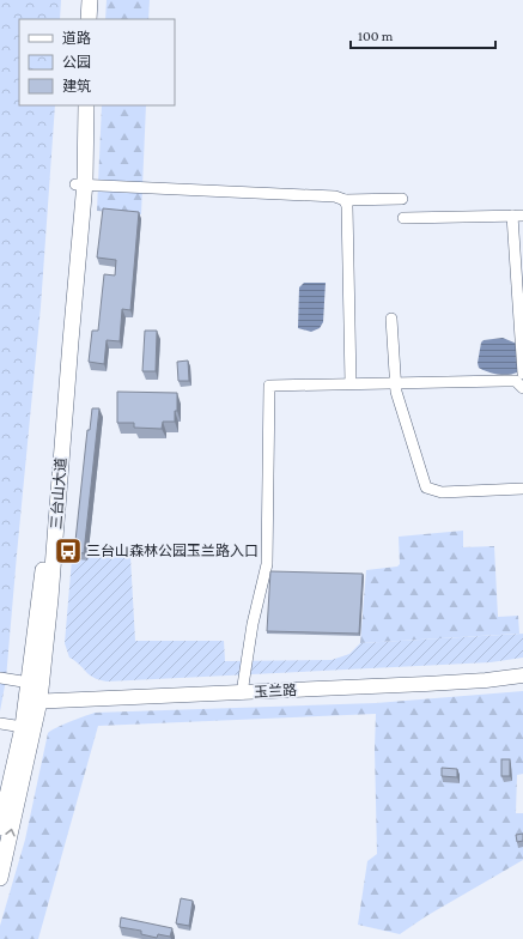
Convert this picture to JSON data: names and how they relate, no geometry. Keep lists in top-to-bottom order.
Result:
{
  "streets": {
    "main road": ["三台山大道"],
    "street": ["玉兰路"]
  },
  "crossings": [
    ["三台山大道", "玉兰路"]
  ],
  "places": {
    "bus stop": ["三台山森林公园玉兰路入口"]
  },
  "legend": ["道路", "公园", "建筑"],
  "scale_bar": "100 m"
}
